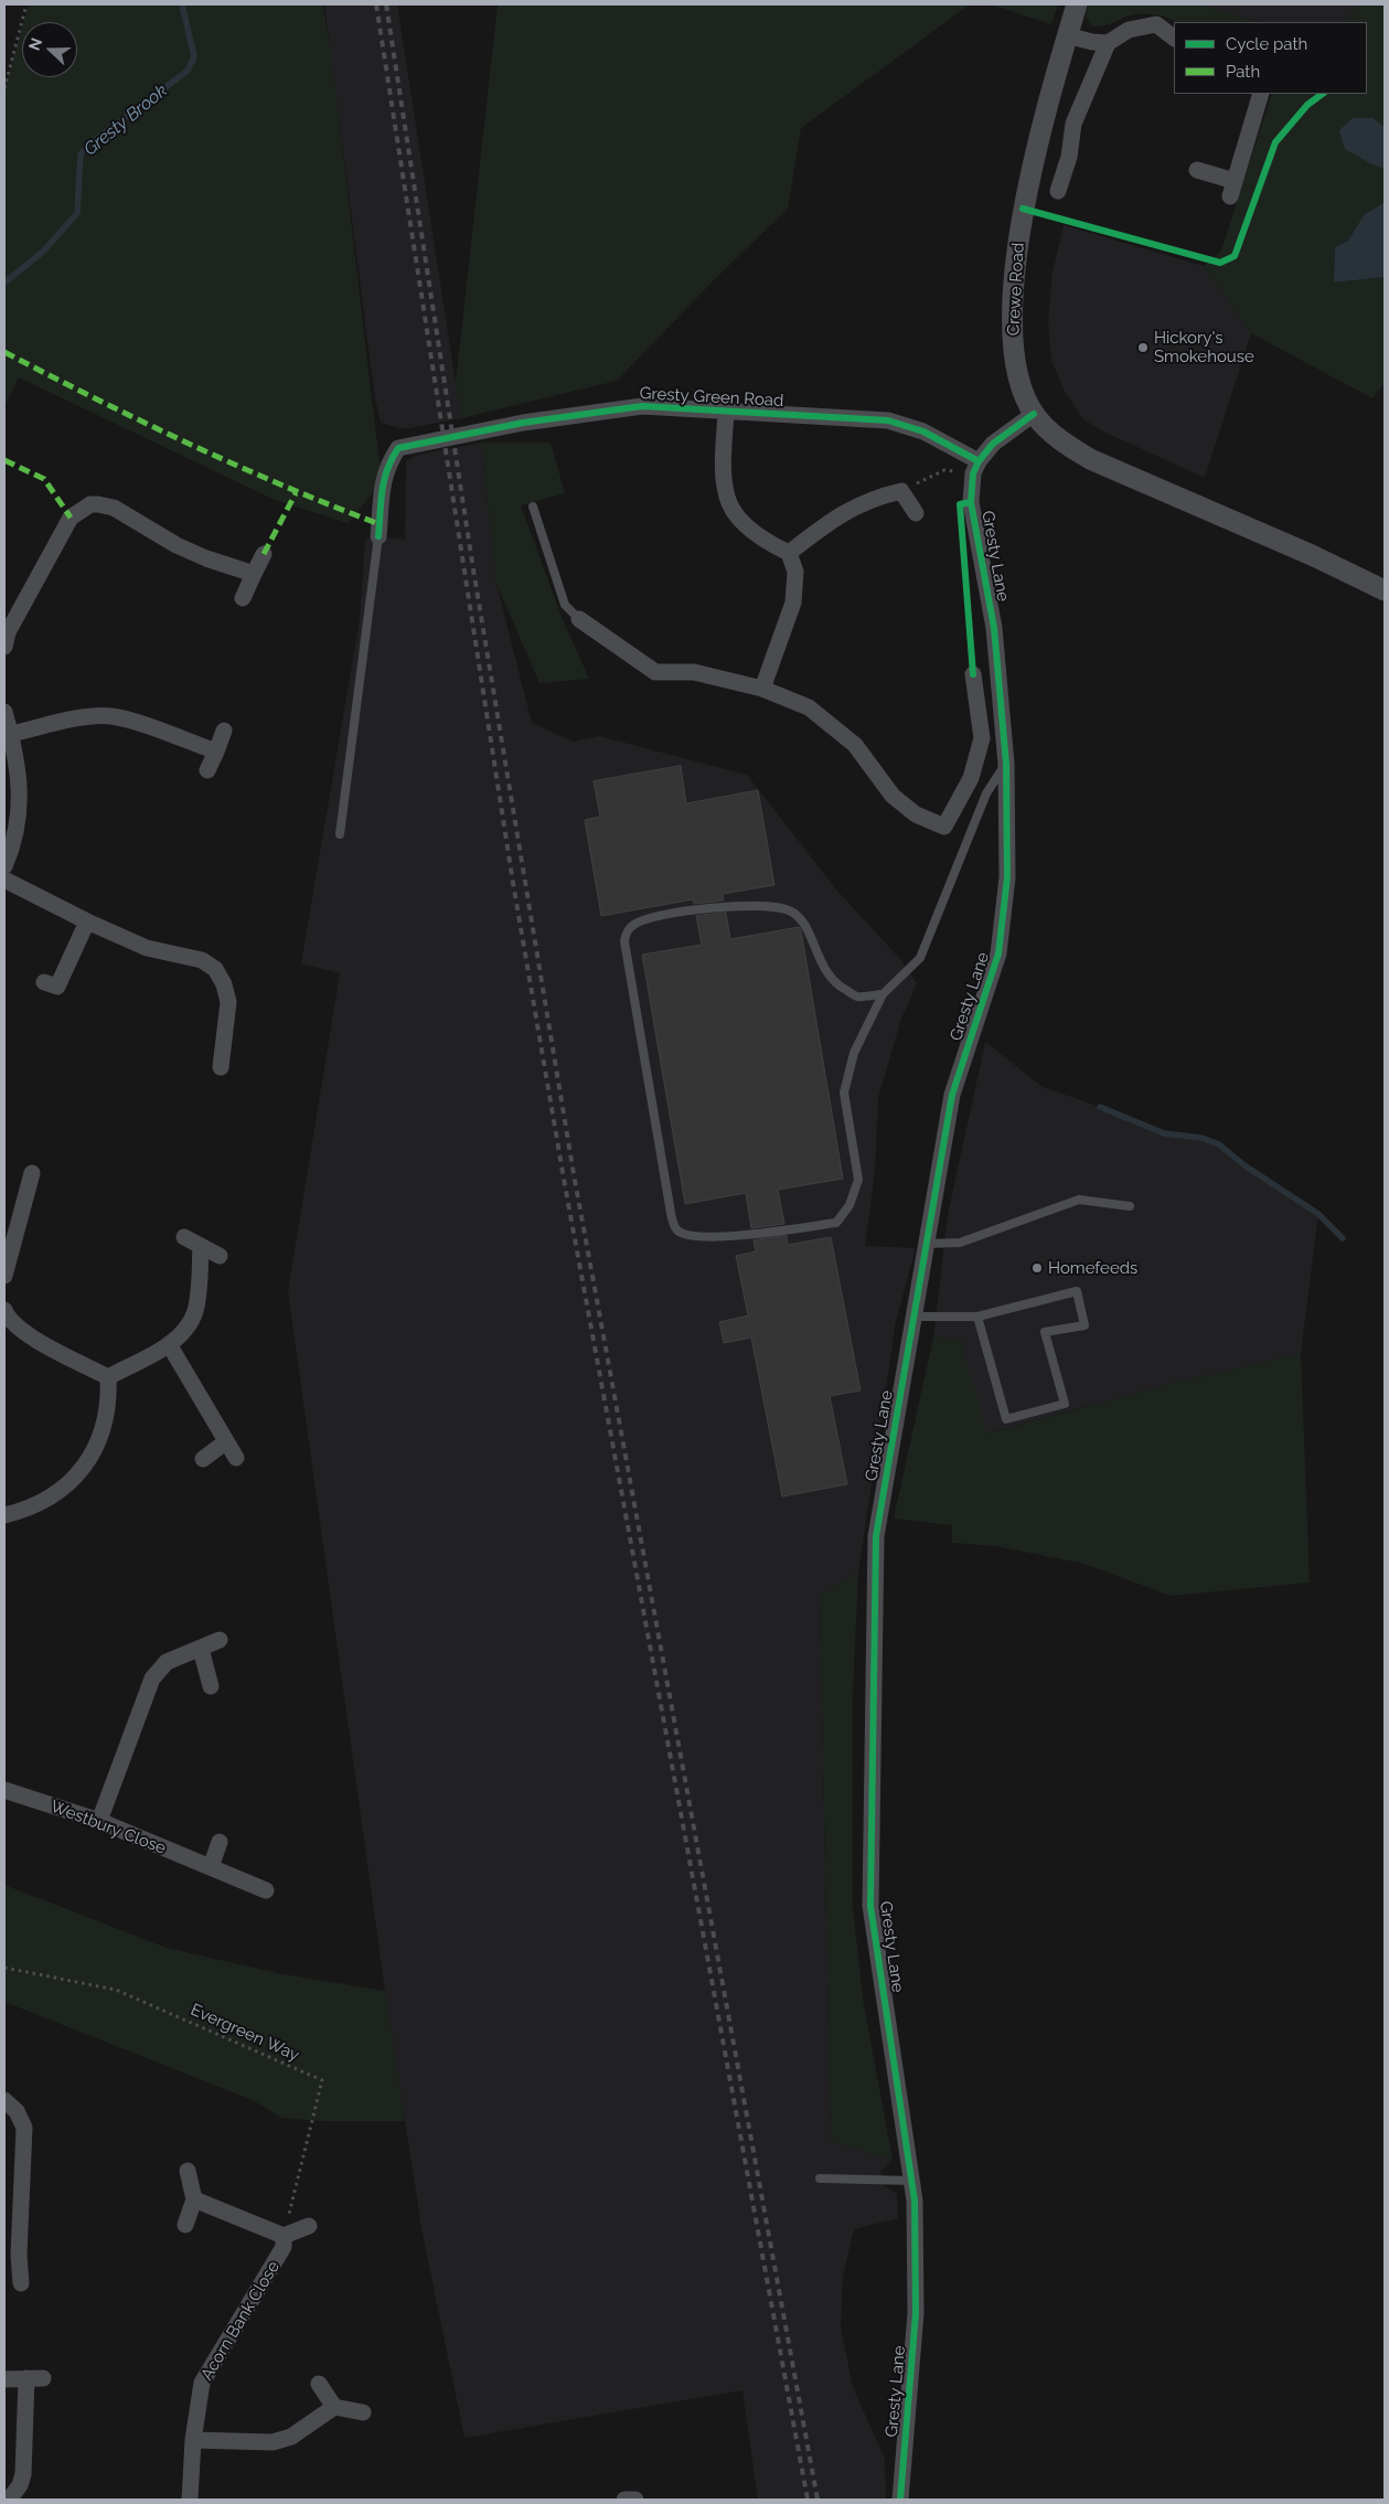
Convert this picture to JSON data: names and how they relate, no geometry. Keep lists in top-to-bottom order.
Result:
{
  "streets": {
    "street": [
      "Crewe Road",
      "Gresty Green Road",
      "Gresty Lane",
      "Westbury Close",
      "Acorn Bank Close"
    ],
    "path": ["Evergreen Way"]
  },
  "crossings": [
    ["Gresty Green Road", "Gresty Lane"],
    ["Evergreen Way", "Acorn Bank Close"]
  ],
  "water": ["Gresty Brook"],
  "places": ["Hickory's Smokehouse", "Homefeeds"],
  "legend": ["Cycle path", "Path"],
  "north": "left"
}
